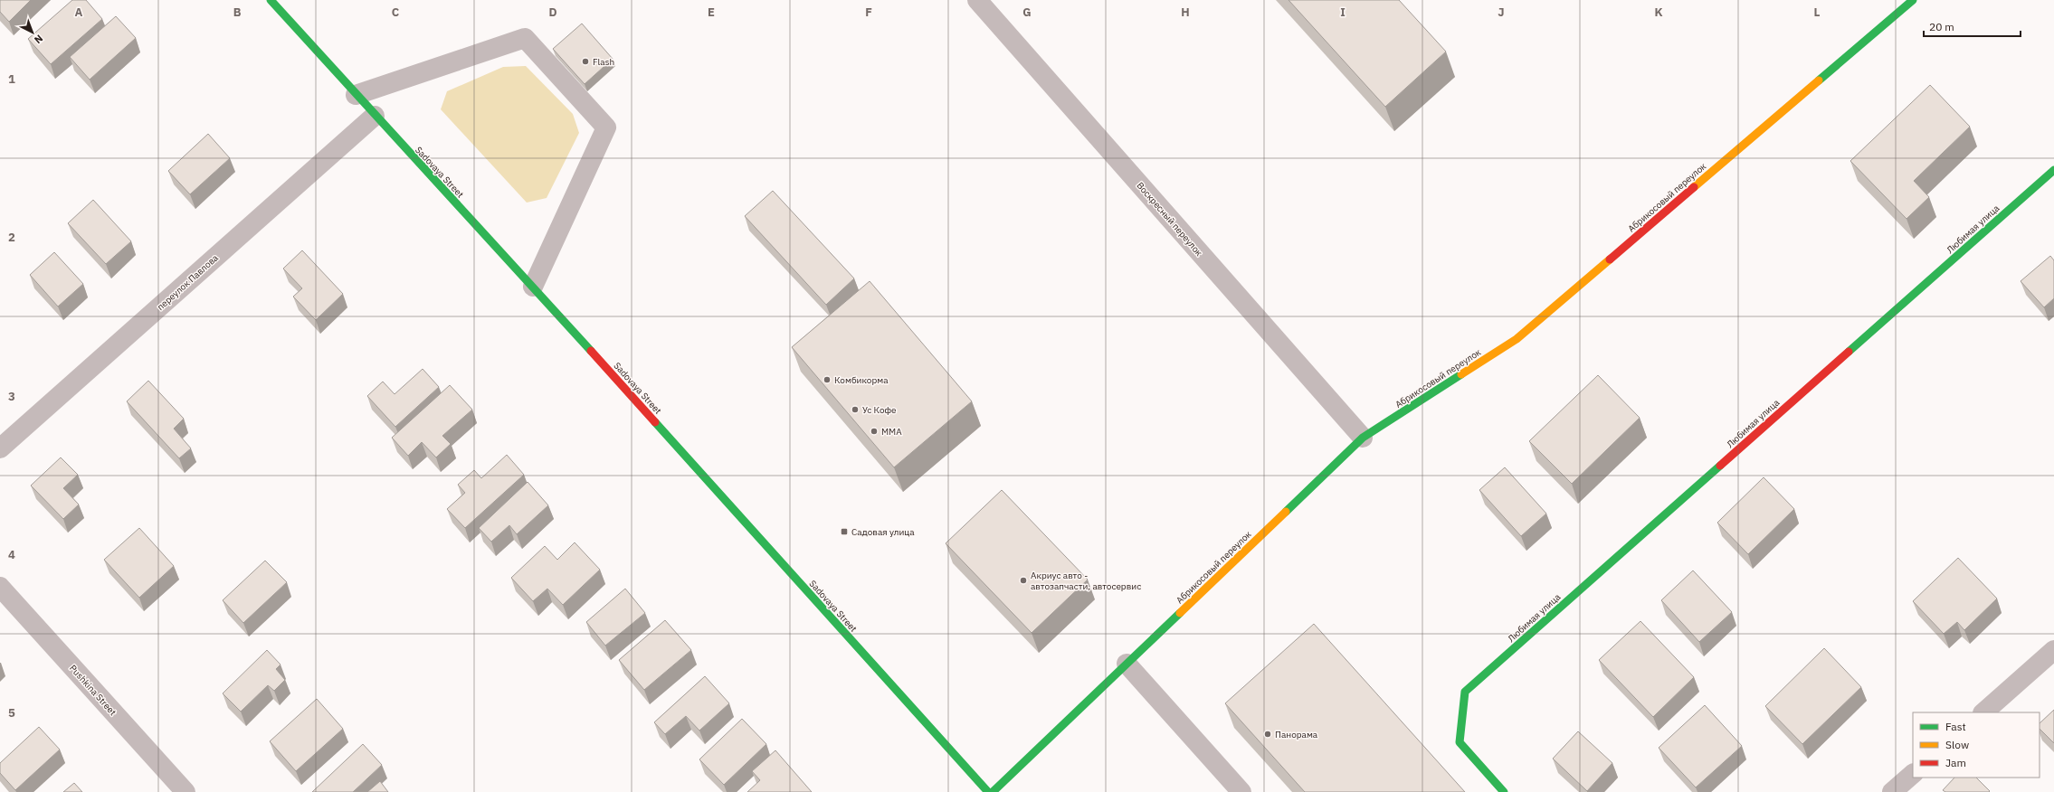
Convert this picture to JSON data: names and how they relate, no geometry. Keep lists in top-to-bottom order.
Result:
{
  "streets": {
    "street": [
      "Sadovaya Street",
      "Абрикосовый переулок",
      "Воскресный переулок",
      "Любимая улица",
      "переулок Павлова",
      "Pushkina Street"
    ]
  },
  "crossings": [
    ["Sadovaya Street", "переулок Павлова"],
    ["Абрикосовый переулок", "Воскресный переулок"]
  ],
  "places": {
    "other": [
      "Flash",
      "Комбикорма",
      "Ус Кофе",
      "ММА",
      "Акриус авто - автозапчасти, автосервис",
      "Панорама"
    ],
    "transit": ["Садовая улица"]
  },
  "legend": ["Fast", "Slow", "Jam"],
  "scale_bar": "20 m",
  "north": "bottom right",
  "grid": {
    "columns": [
      "A",
      "B",
      "C",
      "D",
      "E",
      "F",
      "G",
      "H",
      "I",
      "J",
      "K",
      "L"
    ],
    "rows": [
      "1",
      "2",
      "3",
      "4",
      "5"
    ]
  }
}
